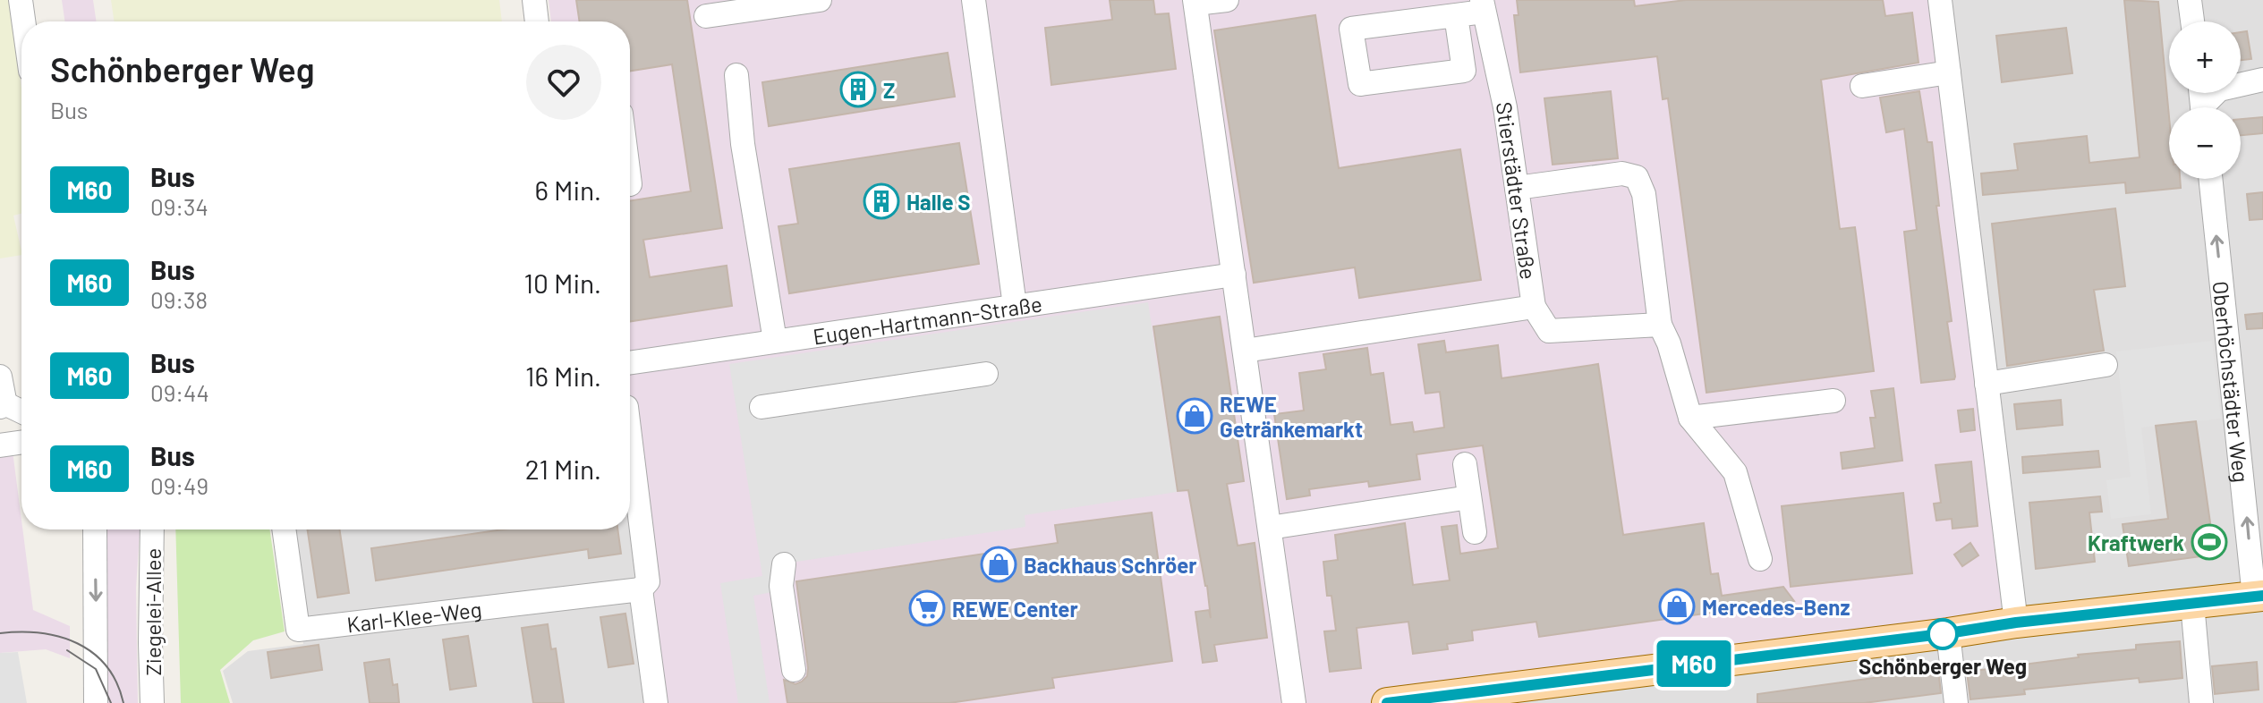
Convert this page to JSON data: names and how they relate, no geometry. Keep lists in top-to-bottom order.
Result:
{
  "streets": {
    "street": [
      "Stierstädter Straße",
      "Eugen-Hartmann-Straße",
      "Oberhöchstädter Weg",
      "Ziegelei-Allee",
      "Karl-Klee-Weg"
    ]
  },
  "one_way": ["Oberhöchstädter Weg"],
  "places": {
    "building": ["Z", "Halle S"],
    "shop": ["REWE Getränkemarkt", "Backhaus Schröer", "Mercedes-Benz"],
    "sports": ["Kraftwerk"],
    "supermarket": ["REWE Center"],
    "other": ["Schönberger Weg"]
  },
  "lines": ["bus line M60"],
  "page": {
    "on_map": "M60",
    "map_buttons": ["+", "−"],
    "heading": ["Schönberger Weg", "Bus"],
    "list": [
      {
        "mark": "M60",
        "name": "Bus",
        "note": "09:34",
        "value": "6 Min."
      },
      {
        "mark": "M60",
        "name": "Bus",
        "note": "09:38",
        "value": "10 Min."
      },
      {
        "mark": "M60",
        "name": "Bus",
        "note": "09:44",
        "value": "16 Min."
      },
      {
        "mark": "M60",
        "name": "Bus",
        "note": "09:49",
        "value": "21 Min."
      }
    ]
  }
}
